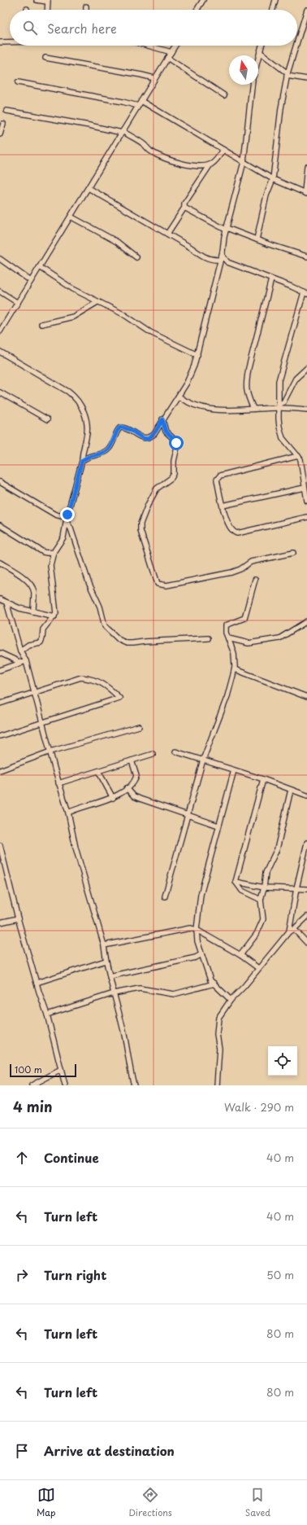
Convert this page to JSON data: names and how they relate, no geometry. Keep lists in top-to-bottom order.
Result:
{
  "scale_bar": "100 m",
  "north": "top",
  "page": {
    "search": "Search here",
    "scale": "100 m",
    "heading": ["4 min", "Walk · 290 m"],
    "list": [
      ["Continue", "40 m"],
      ["Turn left", "40 m"],
      ["Turn right", "50 m"],
      ["Turn left", "80 m"],
      ["Turn left", "80 m"],
      "Arrive at destination"
    ],
    "nav": ["Map", "Directions", "Saved"]
  }
}
